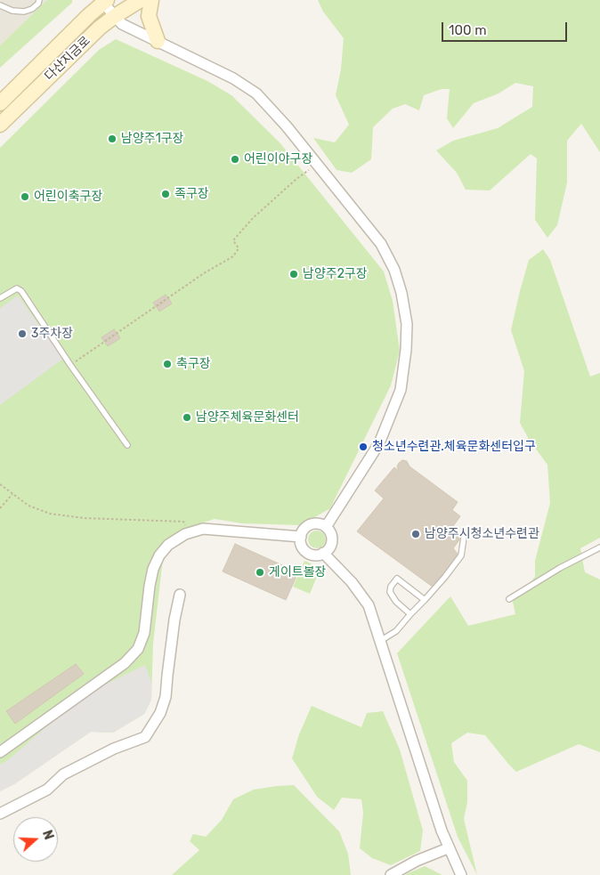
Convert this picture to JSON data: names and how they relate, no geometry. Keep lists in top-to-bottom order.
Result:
{
  "streets": {
    "street": ["다산지금로"]
  },
  "places": [
    "남양주1구장",
    "어린이야구장",
    "족구장",
    "어린이축구장",
    "남양주2구장",
    "3주차장",
    "축구장",
    "남양주체육문화센터",
    "청소년수련관.체육문화센터입구",
    "남양주시청소년수련관",
    "게이트볼장"
  ],
  "scale_bar": "100 m",
  "north": "right"
}
